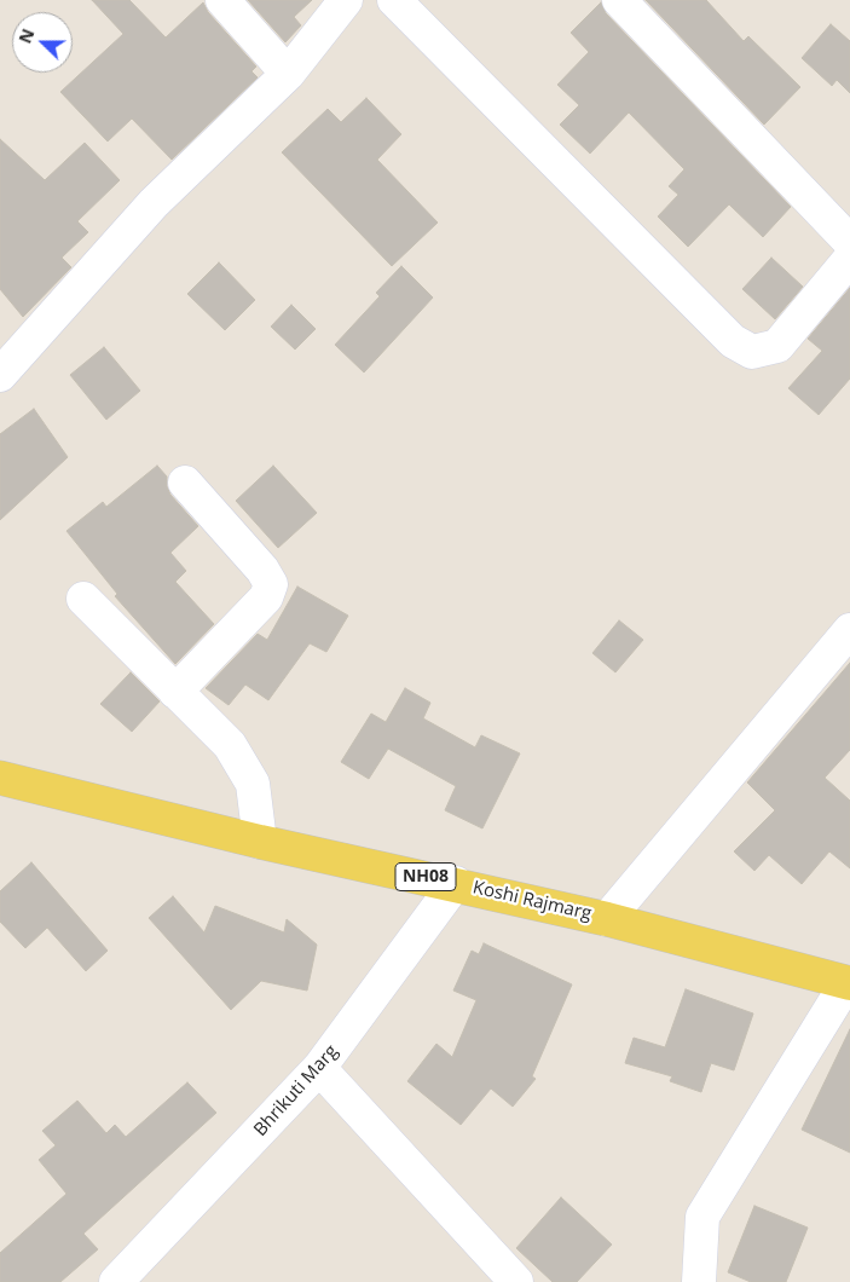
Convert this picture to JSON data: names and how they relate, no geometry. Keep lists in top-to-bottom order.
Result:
{
  "streets": {
    "main road": ["NH08", "Koshi Rajmarg"],
    "street": ["Bhrikuti Marg"]
  },
  "crossings": [
    ["Koshi Rajmarg", "Bhrikuti Marg"]
  ],
  "north": "left"
}
